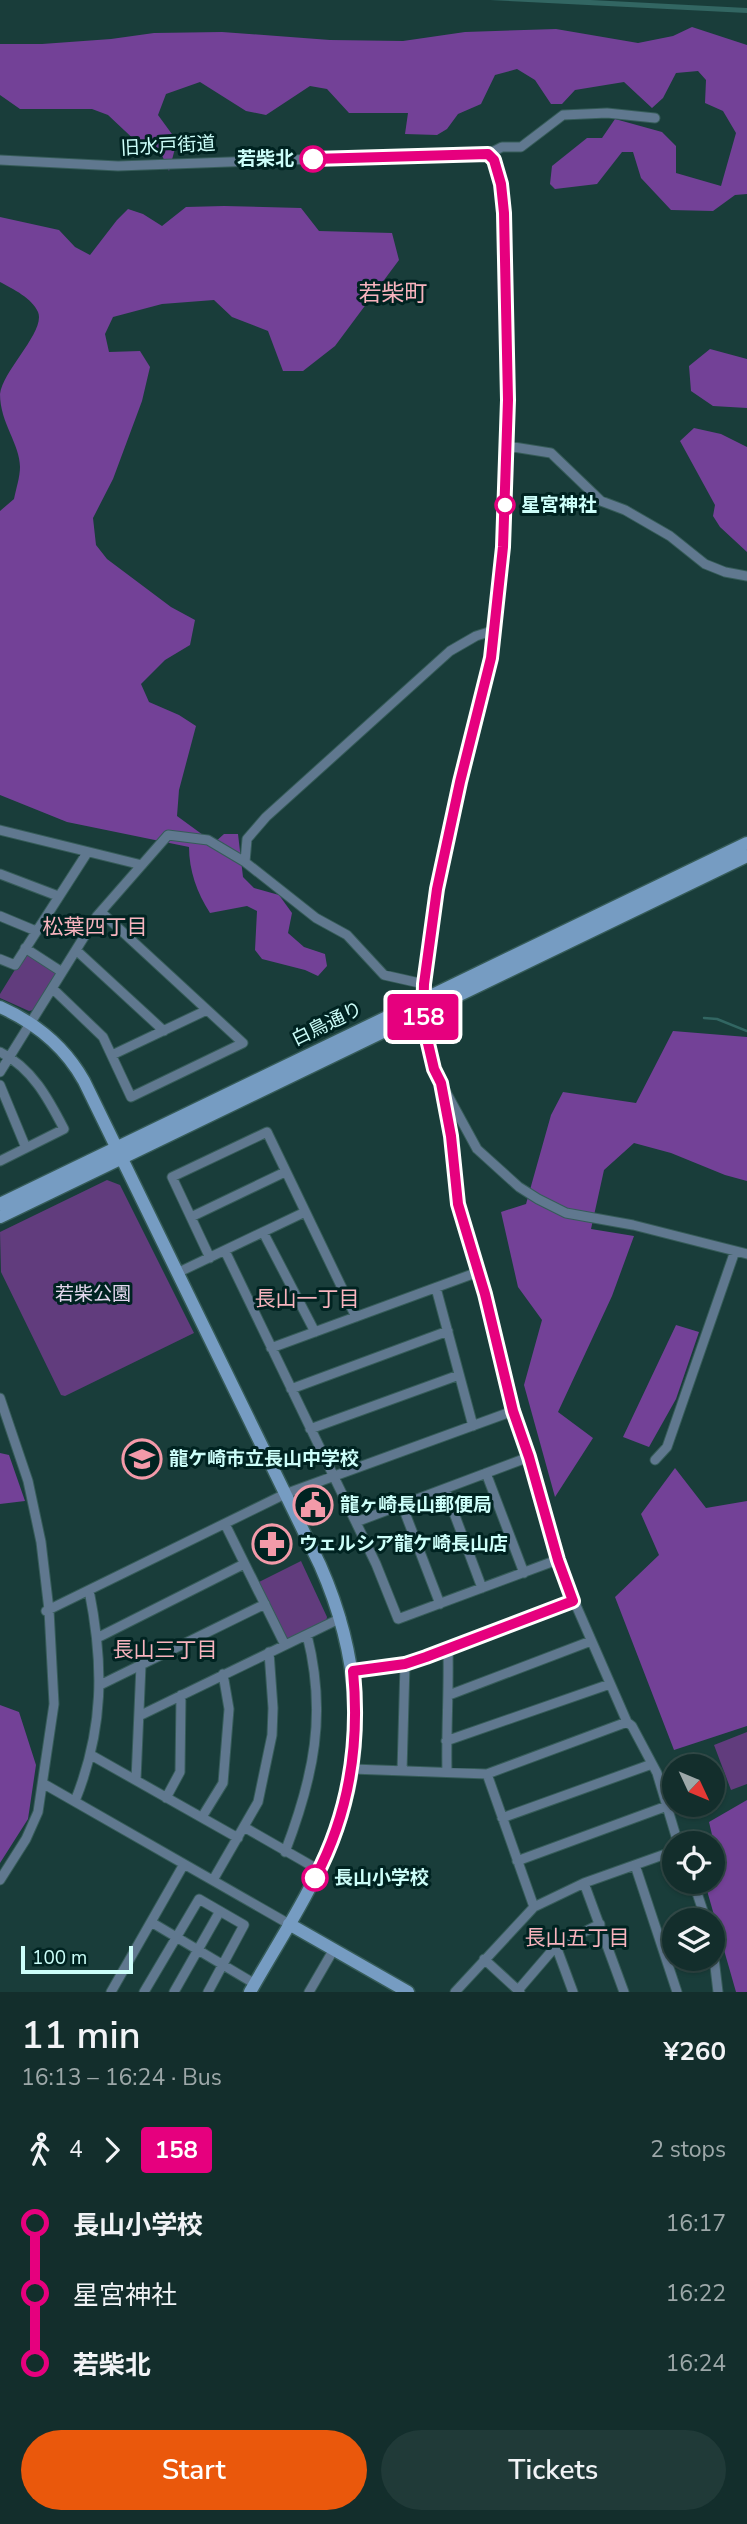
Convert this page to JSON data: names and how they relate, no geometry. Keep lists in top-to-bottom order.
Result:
{
  "streets": {
    "main road": ["白鳥通り"],
    "street": ["旧水戸街道"]
  },
  "districts": [
    "若柴町",
    "松葉四丁目",
    "長山一丁目",
    "長山三丁目",
    "長山五丁目"
  ],
  "parks": ["若柴公園"],
  "places": {
    "other": ["若柴北", "星宮神社", "長山小学校"],
    "school or university": ["龍ケ崎市立長山中学校"],
    "public building": ["龍ヶ崎長山郵便局"],
    "pharmacy": ["ウェルシア龍ケ崎長山店"]
  },
  "lines": ["bus line 158"],
  "scale_bar": "100 m",
  "north": "bottom right",
  "page": {
    "on_map": "158",
    "scale": "100 m",
    "heading": ["11 min", "16:13 – 16:24 · Bus", "¥260"],
    "legs": ["4", "158", "2 stops"],
    "list": [
      {
        "name": "長山小学校",
        "value": "16:17"
      },
      {
        "name": "星宮神社",
        "value": "16:22"
      },
      {
        "name": "若柴北",
        "value": "16:24"
      }
    ],
    "buttons": ["Start", "Tickets"]
  }
}
